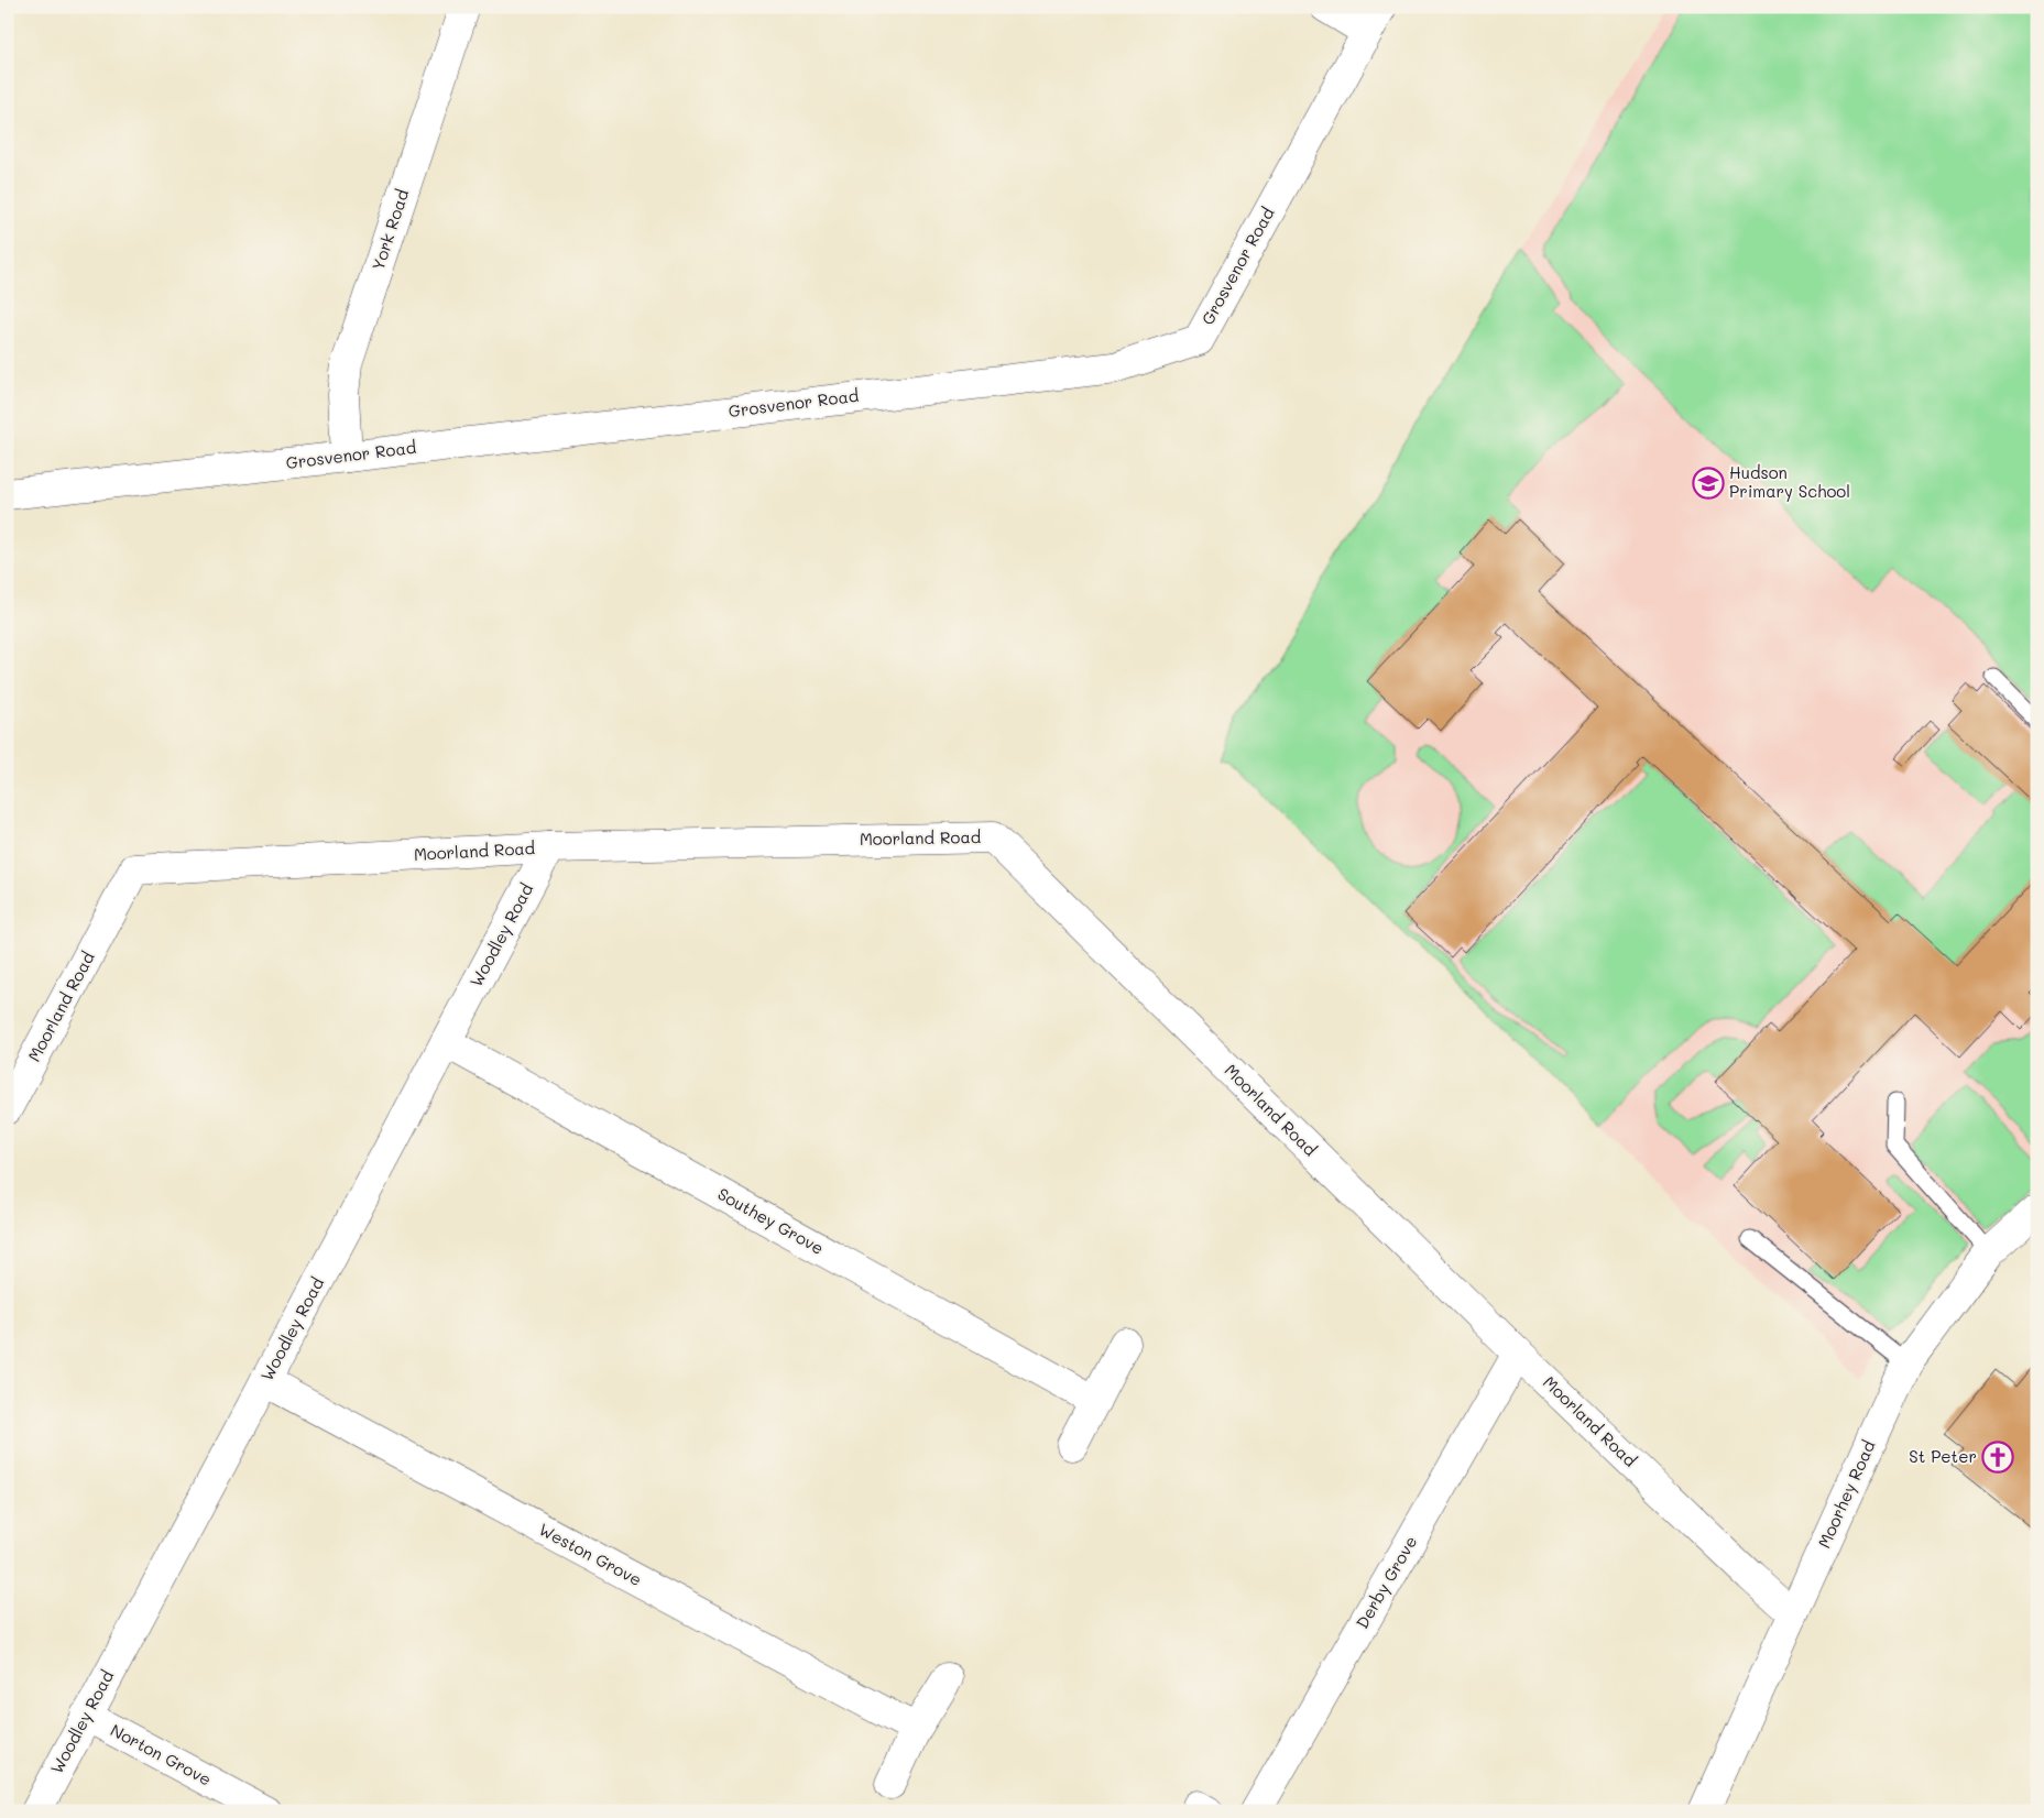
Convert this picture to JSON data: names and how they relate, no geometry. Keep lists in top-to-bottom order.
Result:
{
  "streets": {
    "street": [
      "York Road",
      "Grosvenor Road",
      "Moorland Road",
      "Woodley Road",
      "Southey Grove",
      "Moorhey Road",
      "Weston Grove",
      "Derby Grove",
      "Norton Grove"
    ]
  },
  "crossings": [
    ["York Road", "Grosvenor Road"],
    ["Moorland Road", "Woodley Road"],
    ["Moorland Road", "Moorhey Road"],
    ["Moorland Road", "Derby Grove"],
    ["Woodley Road", "Southey Grove"],
    ["Woodley Road", "Weston Grove"],
    ["Woodley Road", "Norton Grove"]
  ],
  "places": {
    "school or university": ["Hudson Primary School"],
    "church": ["St Peter"]
  }
}
